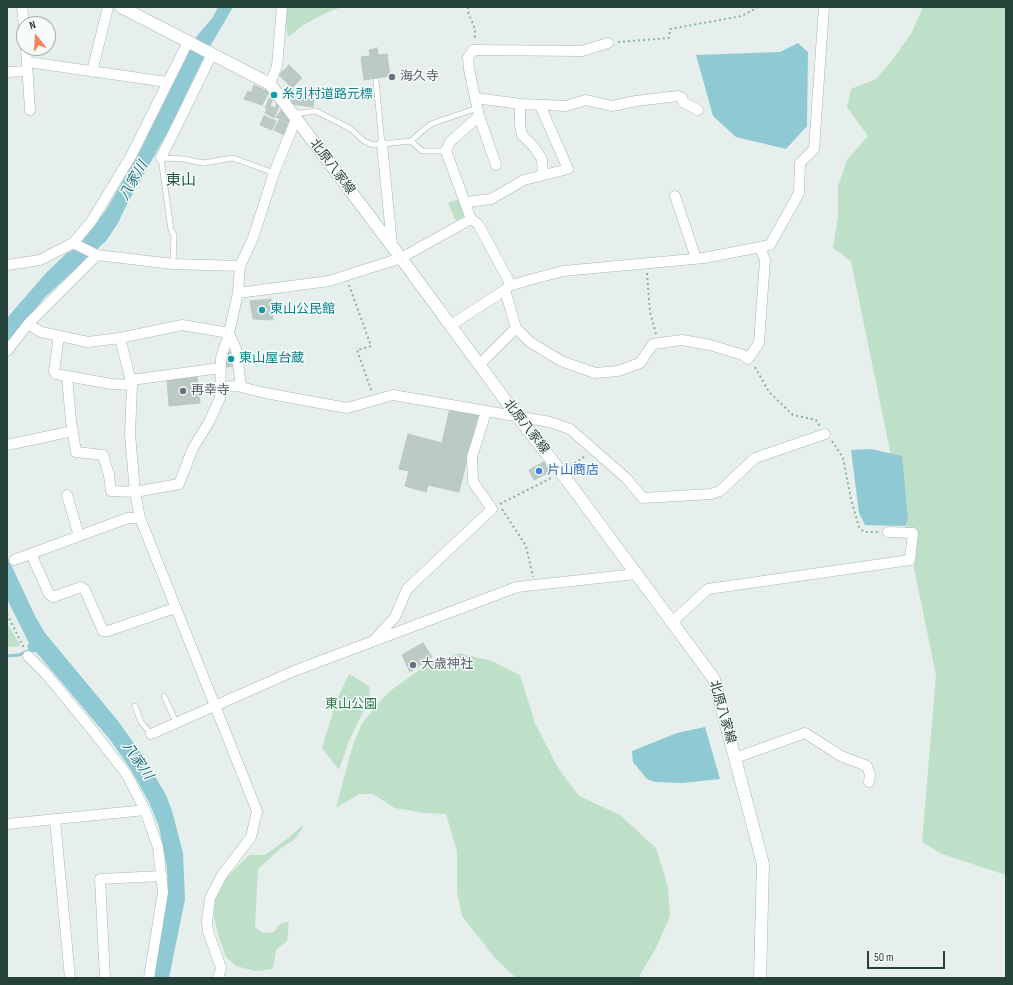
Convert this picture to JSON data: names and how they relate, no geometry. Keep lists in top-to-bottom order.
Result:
{
  "streets": {
    "main road": ["北原八家線"]
  },
  "districts": ["東山"],
  "water": ["八家川"],
  "parks": ["東山公園"],
  "places": [
    "海久寺",
    "糸引村道路元標",
    "東山公民館",
    "東山屋台蔵",
    "再幸寺",
    "片山商店",
    "大歳神社"
  ],
  "scale_bar": "50 m",
  "north": "top"
}
